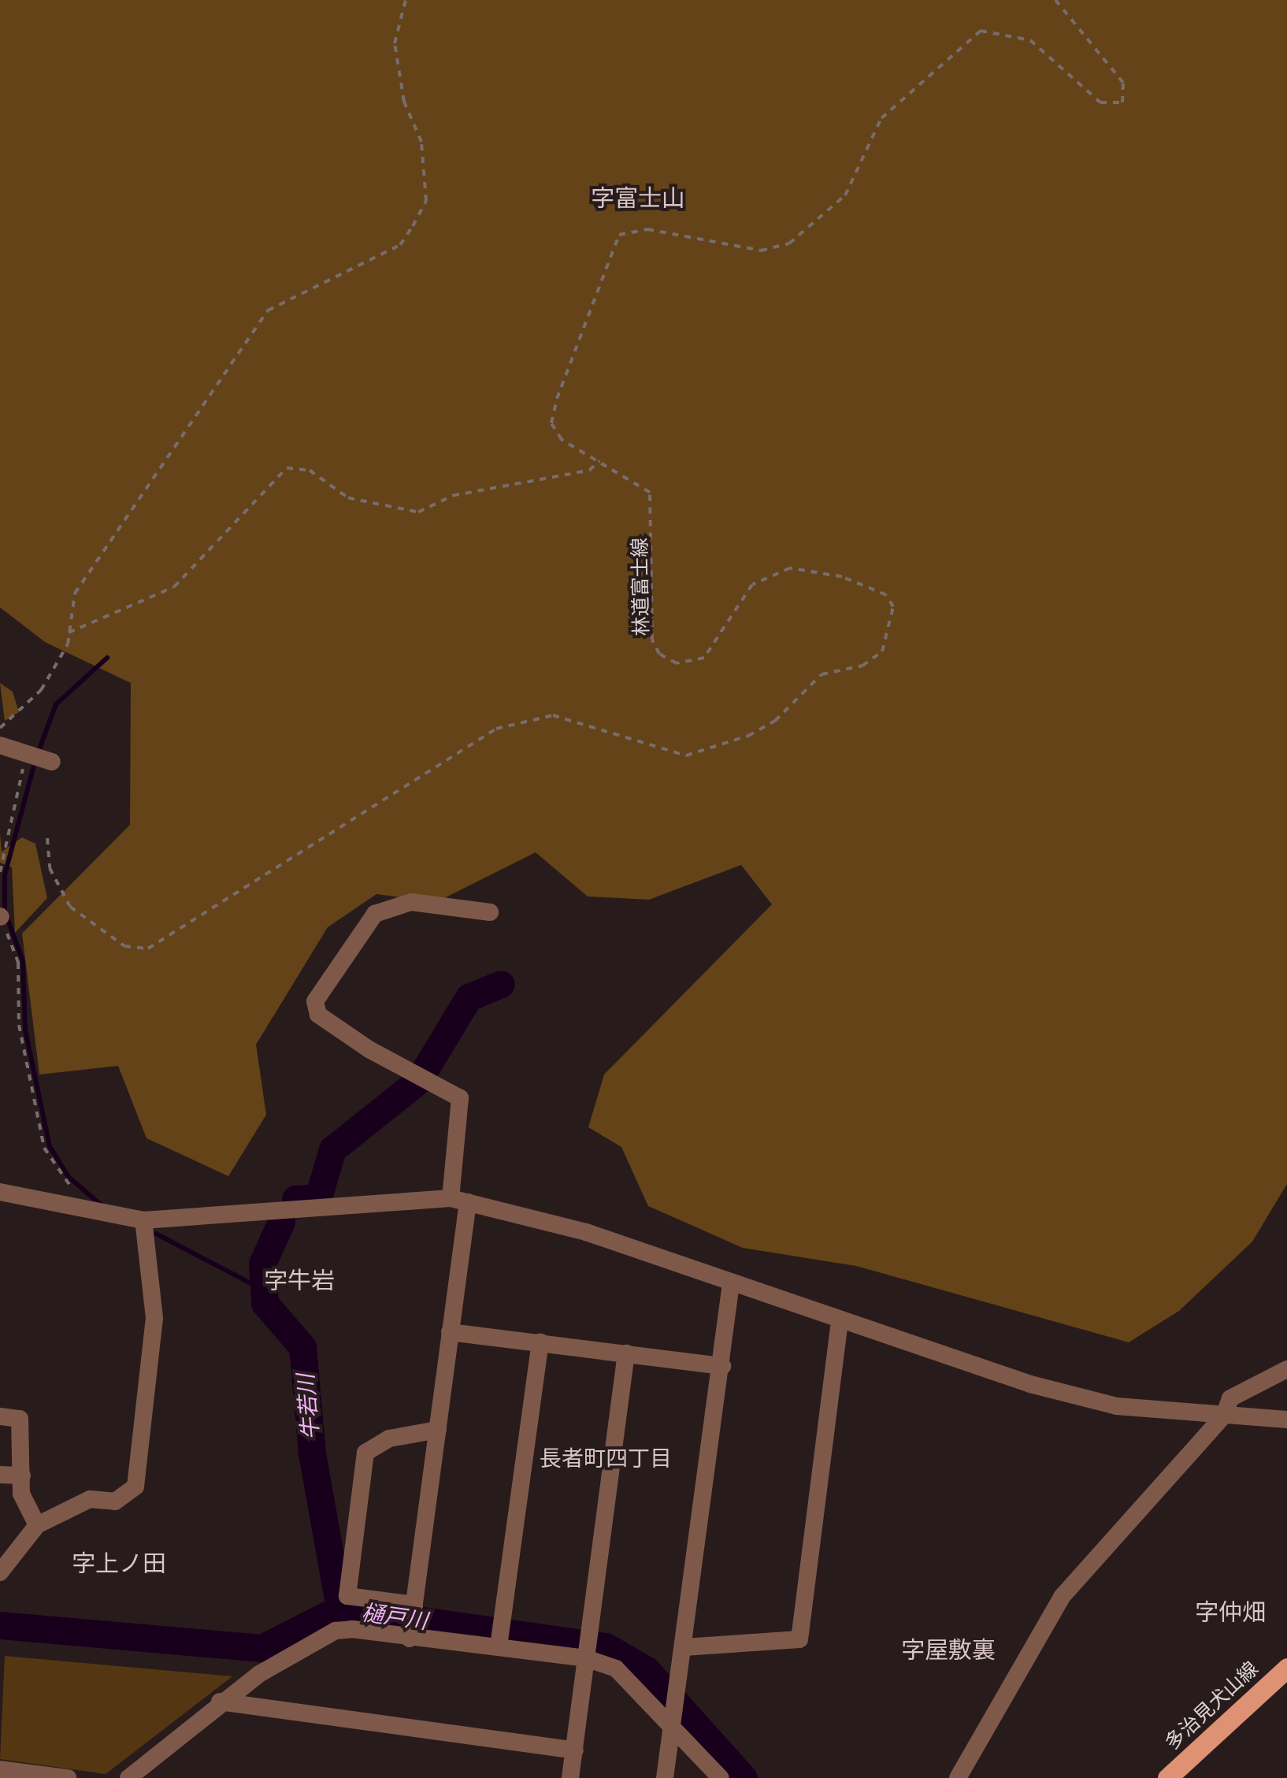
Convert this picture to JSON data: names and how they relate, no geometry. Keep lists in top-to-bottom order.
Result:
{
  "streets": {
    "main road": ["多治見犬山線"],
    "path": ["林道富士線"]
  },
  "districts": [
    "字富士山",
    "字牛岩",
    "長者町四丁目",
    "字上ノ田",
    "字仲畑",
    "字屋敷裏"
  ],
  "water": ["牛若川", "樋戸川"]
}
